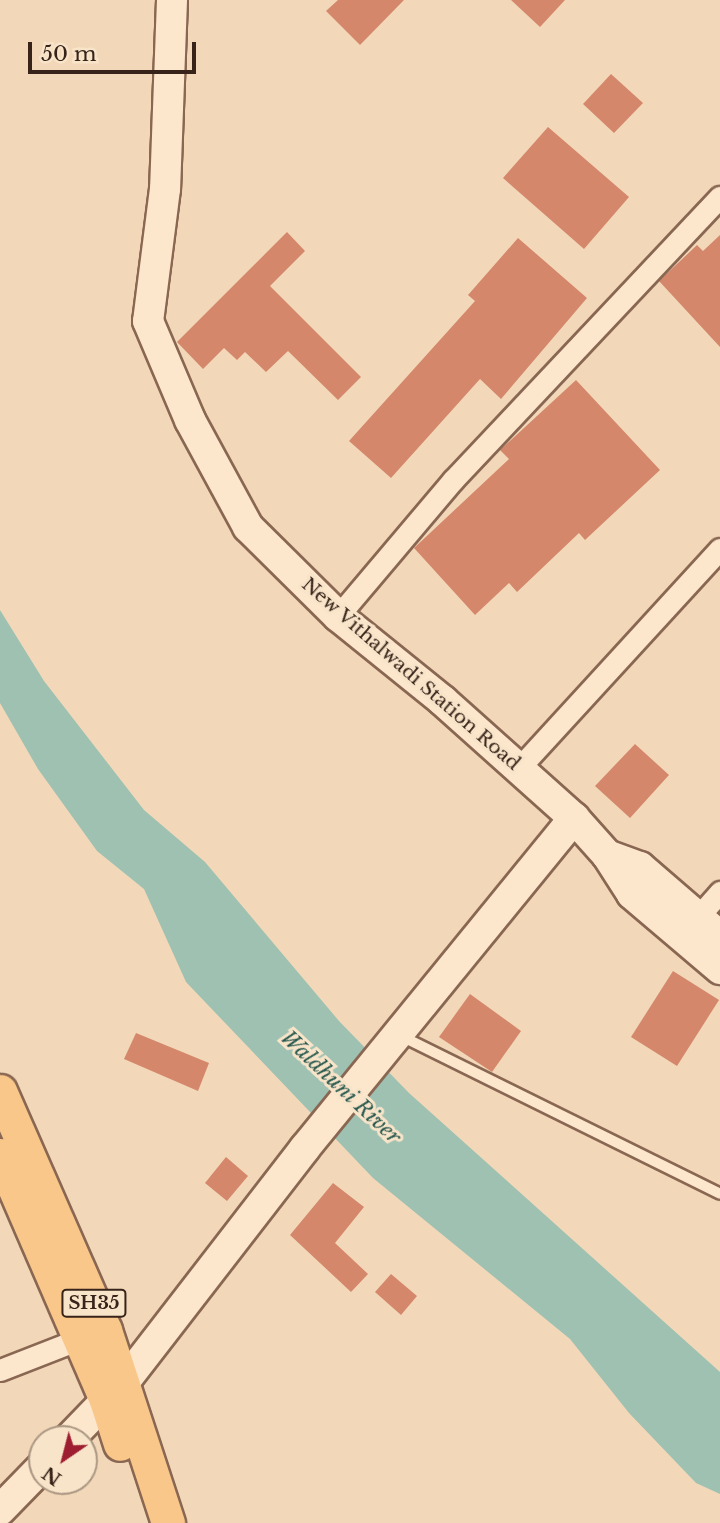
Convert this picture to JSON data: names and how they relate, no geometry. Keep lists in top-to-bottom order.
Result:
{
  "streets": {
    "main road": ["SH35"],
    "street": ["New Vithalwadi Station Road"]
  },
  "water": ["Waldhuni River"],
  "scale_bar": "50 m",
  "north": "bottom left"
}
